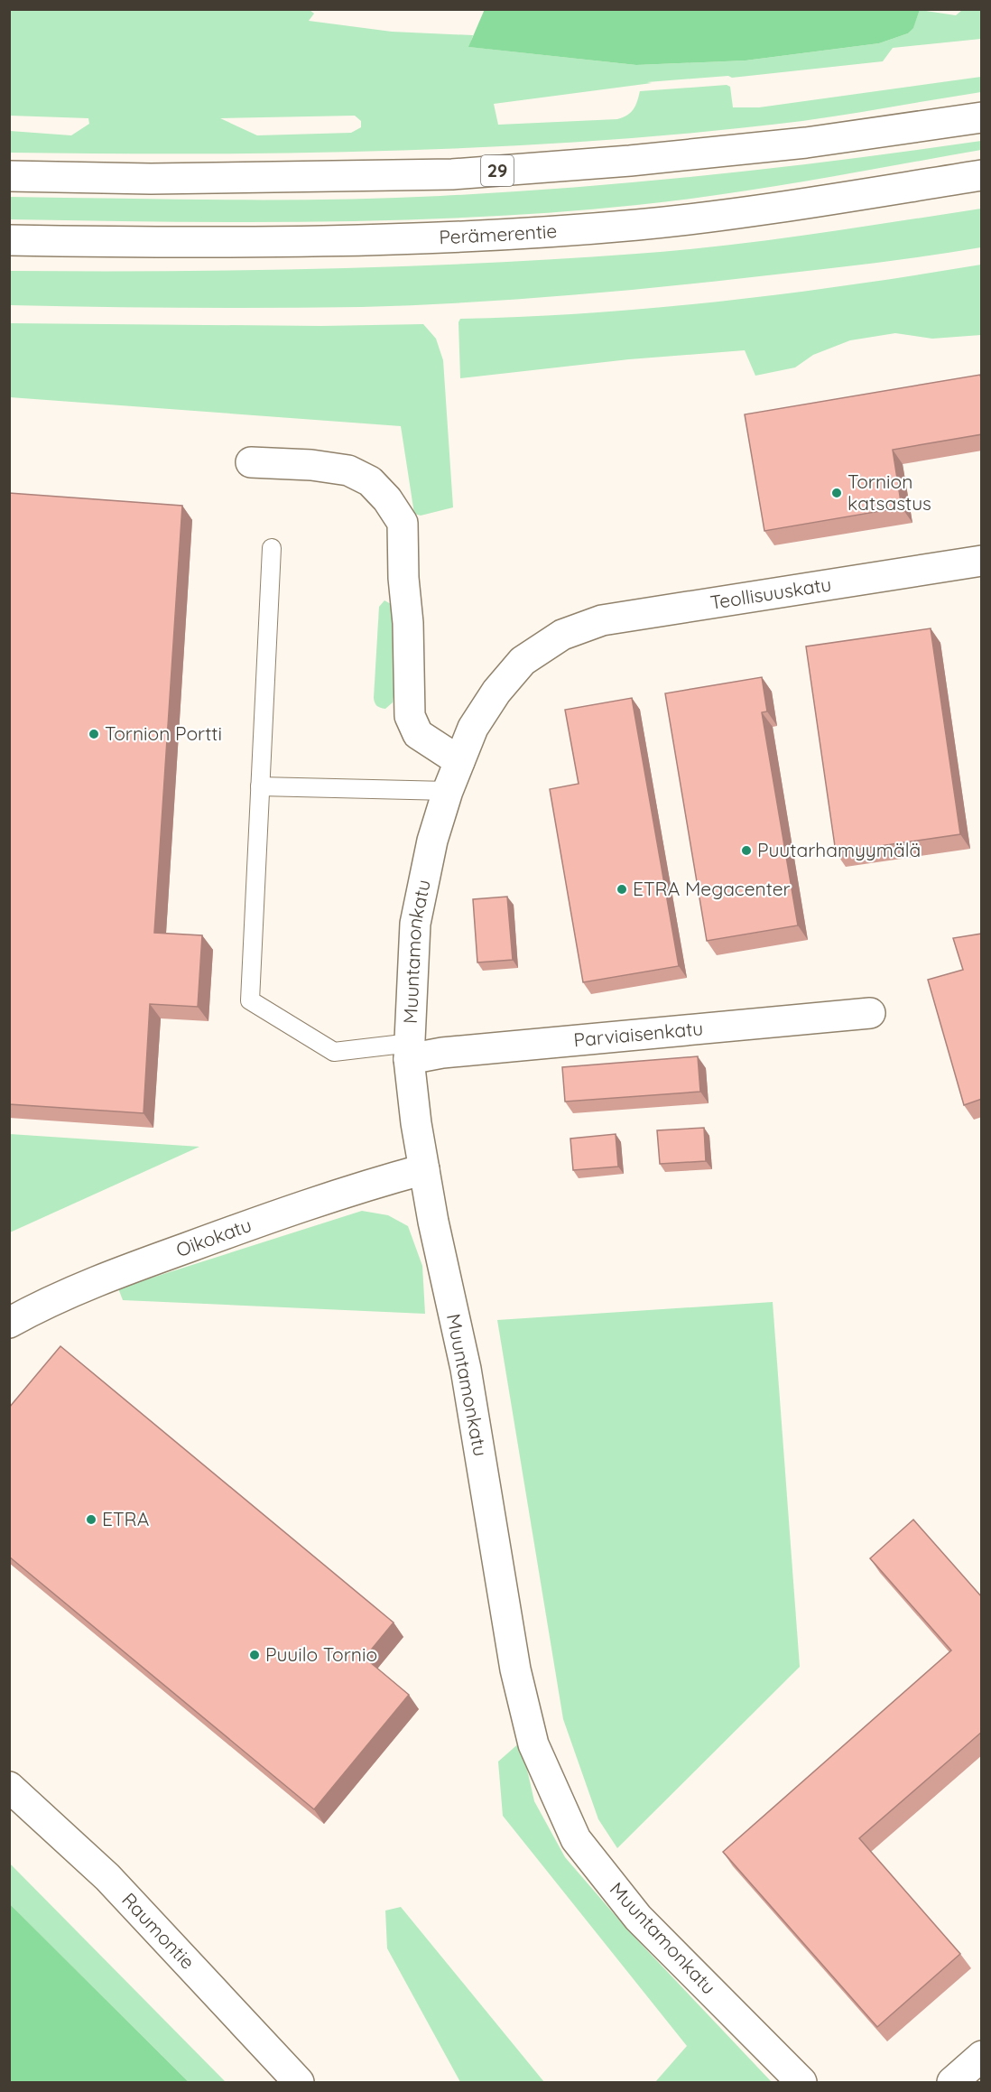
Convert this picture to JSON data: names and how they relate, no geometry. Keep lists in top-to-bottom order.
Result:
{
  "streets": {
    "main road": [
      "29",
      "Perämerentie",
      "Teollisuuskatu",
      "Muuntamonkatu",
      "Parviaisenkatu",
      "Oikokatu",
      "Raumontie"
    ]
  },
  "crossings": [
    ["Teollisuuskatu", "Muuntamonkatu"],
    ["Muuntamonkatu", "Parviaisenkatu"],
    ["Muuntamonkatu", "Oikokatu"]
  ],
  "places": [
    "Tornion katsastus",
    "Tornion Portti",
    "Puutarhamyymälä",
    "ETRA Megacenter",
    "ETRA",
    "Puuilo Tornio"
  ]
}
